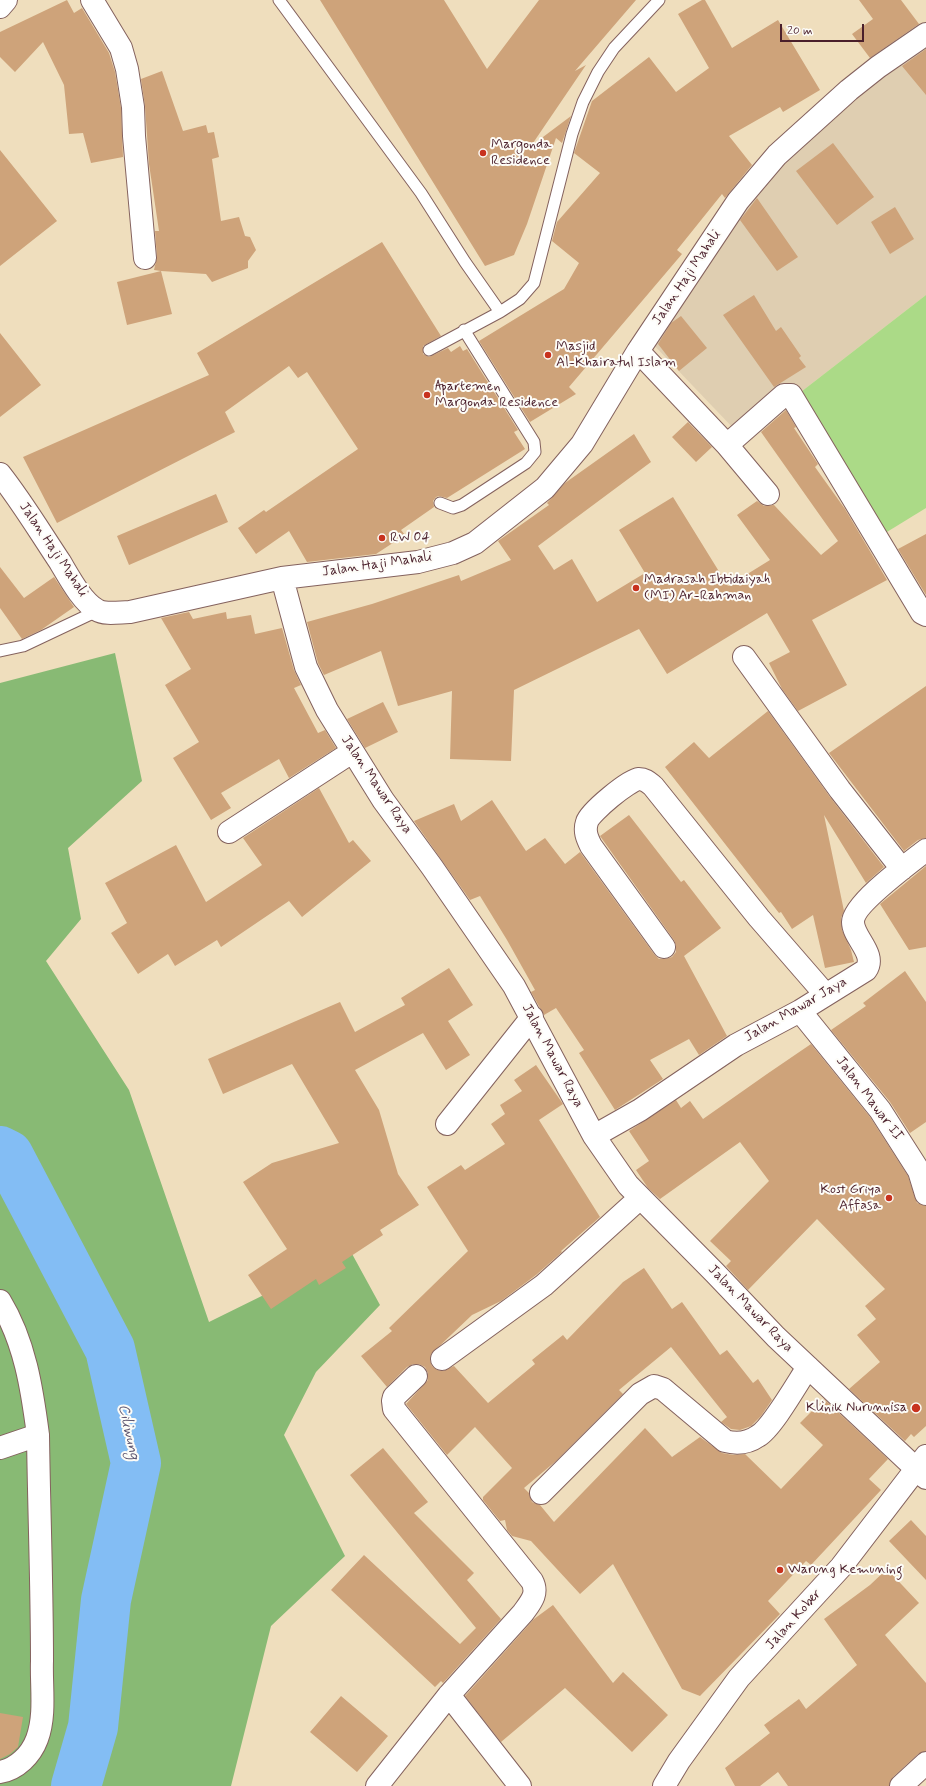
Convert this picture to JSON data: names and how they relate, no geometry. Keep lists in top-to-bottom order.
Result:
{
  "streets": {
    "street": [
      "Jalan Haji Mahali",
      "Jalan Mawar Raya",
      "Jalan Mawar Jaya",
      "Jalan Mawar II",
      "Jalan Kober"
    ]
  },
  "crossings": [
    ["Jalan Haji Mahali", "Jalan Mawar Raya"],
    ["Jalan Mawar Raya", "Jalan Mawar Jaya"],
    ["Jalan Mawar Raya", "Jalan Kober"],
    ["Jalan Mawar Jaya", "Jalan Mawar II"]
  ],
  "water": ["Ciliwung"],
  "places": [
    "Margonda Residence",
    "Masjid Al-Khairatul Islam",
    "Apartemen Margonda Residence",
    "RW 04",
    "Madrasah Ibtidaiyah (MI) Ar-Rahman",
    "Kost Griya Affasa",
    "Klinik Nurunnisa",
    "Warung Kemuning"
  ],
  "scale_bar": "20 m"
}
